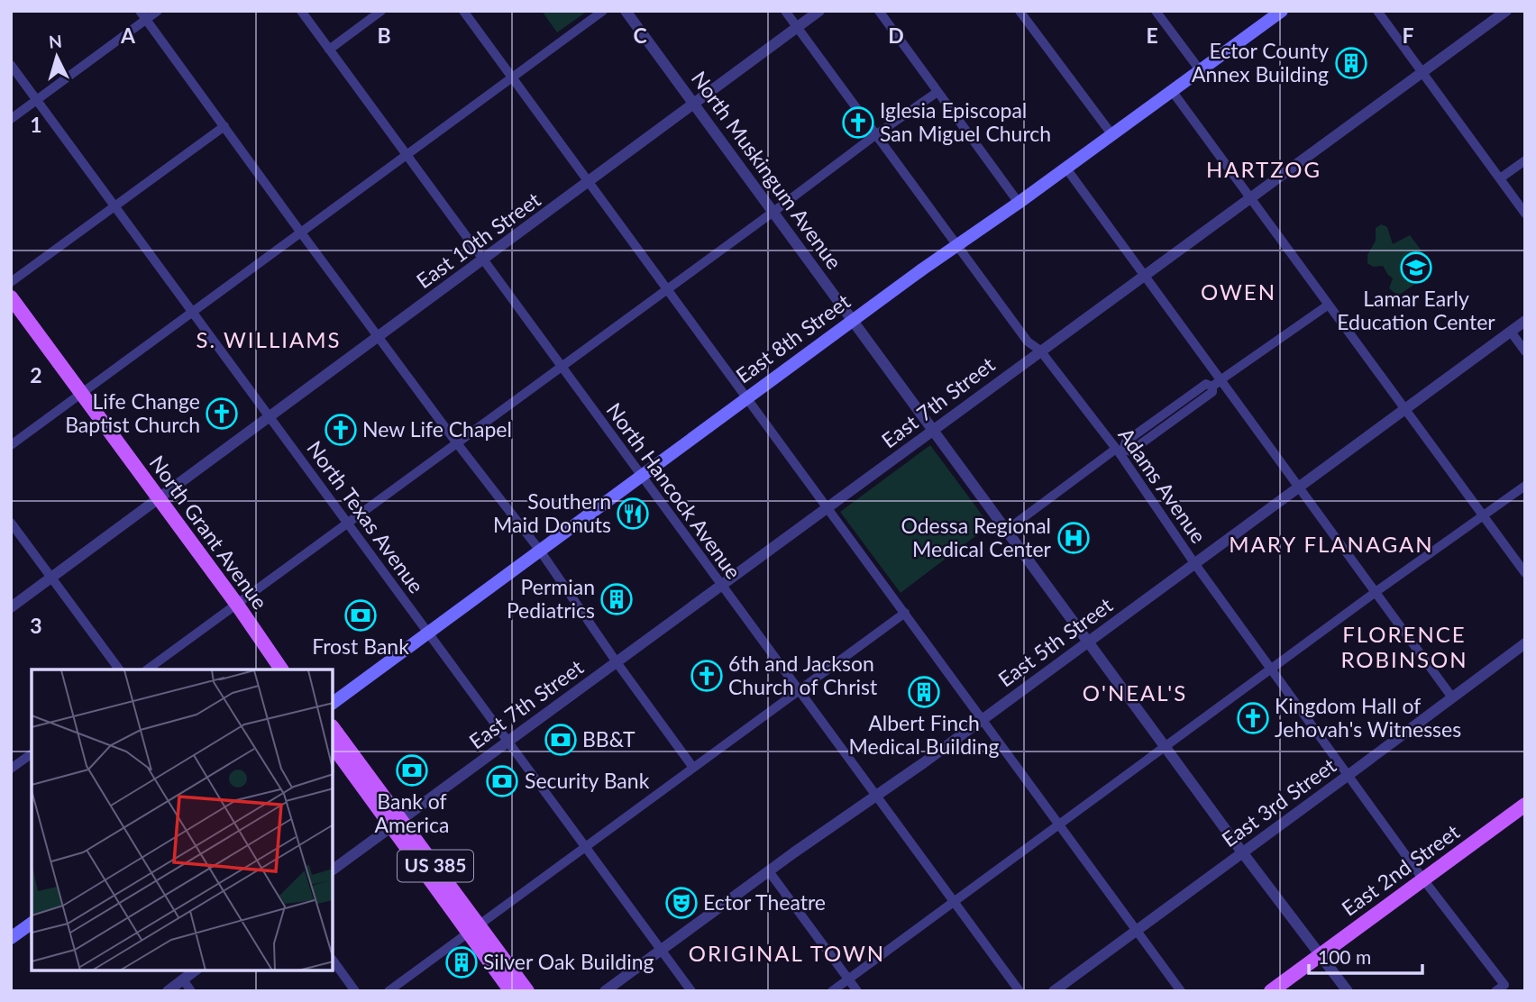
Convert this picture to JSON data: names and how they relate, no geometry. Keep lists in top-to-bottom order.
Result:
{
  "streets": {
    "main road": [
      "East 8th Street",
      "North Grant Avenue",
      "US 385",
      "East 2nd Street"
    ],
    "street": [
      "North Muskingum Avenue",
      "East 10th Street",
      "East 7th Street",
      "Adams Avenue",
      "North Hancock Avenue",
      "North Texas Avenue",
      "East 5th Street",
      "East 3rd Street"
    ]
  },
  "crossings": [
    ["North Muskingum Avenue", "East 10th Street"],
    ["North Muskingum Avenue", "East 8th Street"],
    ["North Muskingum Avenue", "East 7th Street"],
    ["North Muskingum Avenue", "East 5th Street"],
    ["North Muskingum Avenue", "East 3rd Street"],
    ["North Muskingum Avenue", "East 2nd Street"],
    ["East 10th Street", "Adams Avenue"],
    ["East 10th Street", "North Hancock Avenue"],
    ["East 10th Street", "North Texas Avenue"],
    ["East 10th Street", "North Grant Avenue"],
    ["East 8th Street", "Adams Avenue"],
    ["East 8th Street", "North Hancock Avenue"],
    ["East 8th Street", "North Texas Avenue"],
    ["East 7th Street", "Adams Avenue"],
    ["East 7th Street", "North Hancock Avenue"],
    ["East 7th Street", "North Texas Avenue"],
    ["East 7th Street", "US 385"],
    ["Adams Avenue", "East 5th Street"],
    ["Adams Avenue", "East 3rd Street"],
    ["Adams Avenue", "East 2nd Street"],
    ["North Hancock Avenue", "East 5th Street"],
    ["North Texas Avenue", "East 5th Street"]
  ],
  "districts": [
    "HARTZOG",
    "OWEN",
    "S. WILLIAMS",
    "MARY FLANAGAN",
    "FLORENCE ROBINSON",
    "O'NEAL'S",
    "ORIGINAL TOWN"
  ],
  "places": {
    "building": [
      "Ector County Annex Building",
      "Permian Pediatrics",
      "Albert Finch Medical Building",
      "Silver Oak Building"
    ],
    "church": [
      "Iglesia Episcopal San Miguel Church",
      "Life Change Baptist Church",
      "New Life Chapel",
      "6th and Jackson Church of Christ",
      "Kingdom Hall of Jehovah's Witnesses"
    ],
    "school or university": ["Lamar Early Education Center"],
    "restaurant": ["Southern Maid Donuts"],
    "hospital": ["Odessa Regional Medical Center"],
    "bank": [
      "Frost Bank",
      "BB&T",
      "Bank of America",
      "Security Bank"
    ],
    "theatre": ["Ector Theatre"]
  },
  "scale_bar": "100 m",
  "north": "top",
  "grid": {
    "columns": [
      "A",
      "B",
      "C",
      "D",
      "E",
      "F"
    ],
    "rows": ["1", "2", "3"]
  }
}
